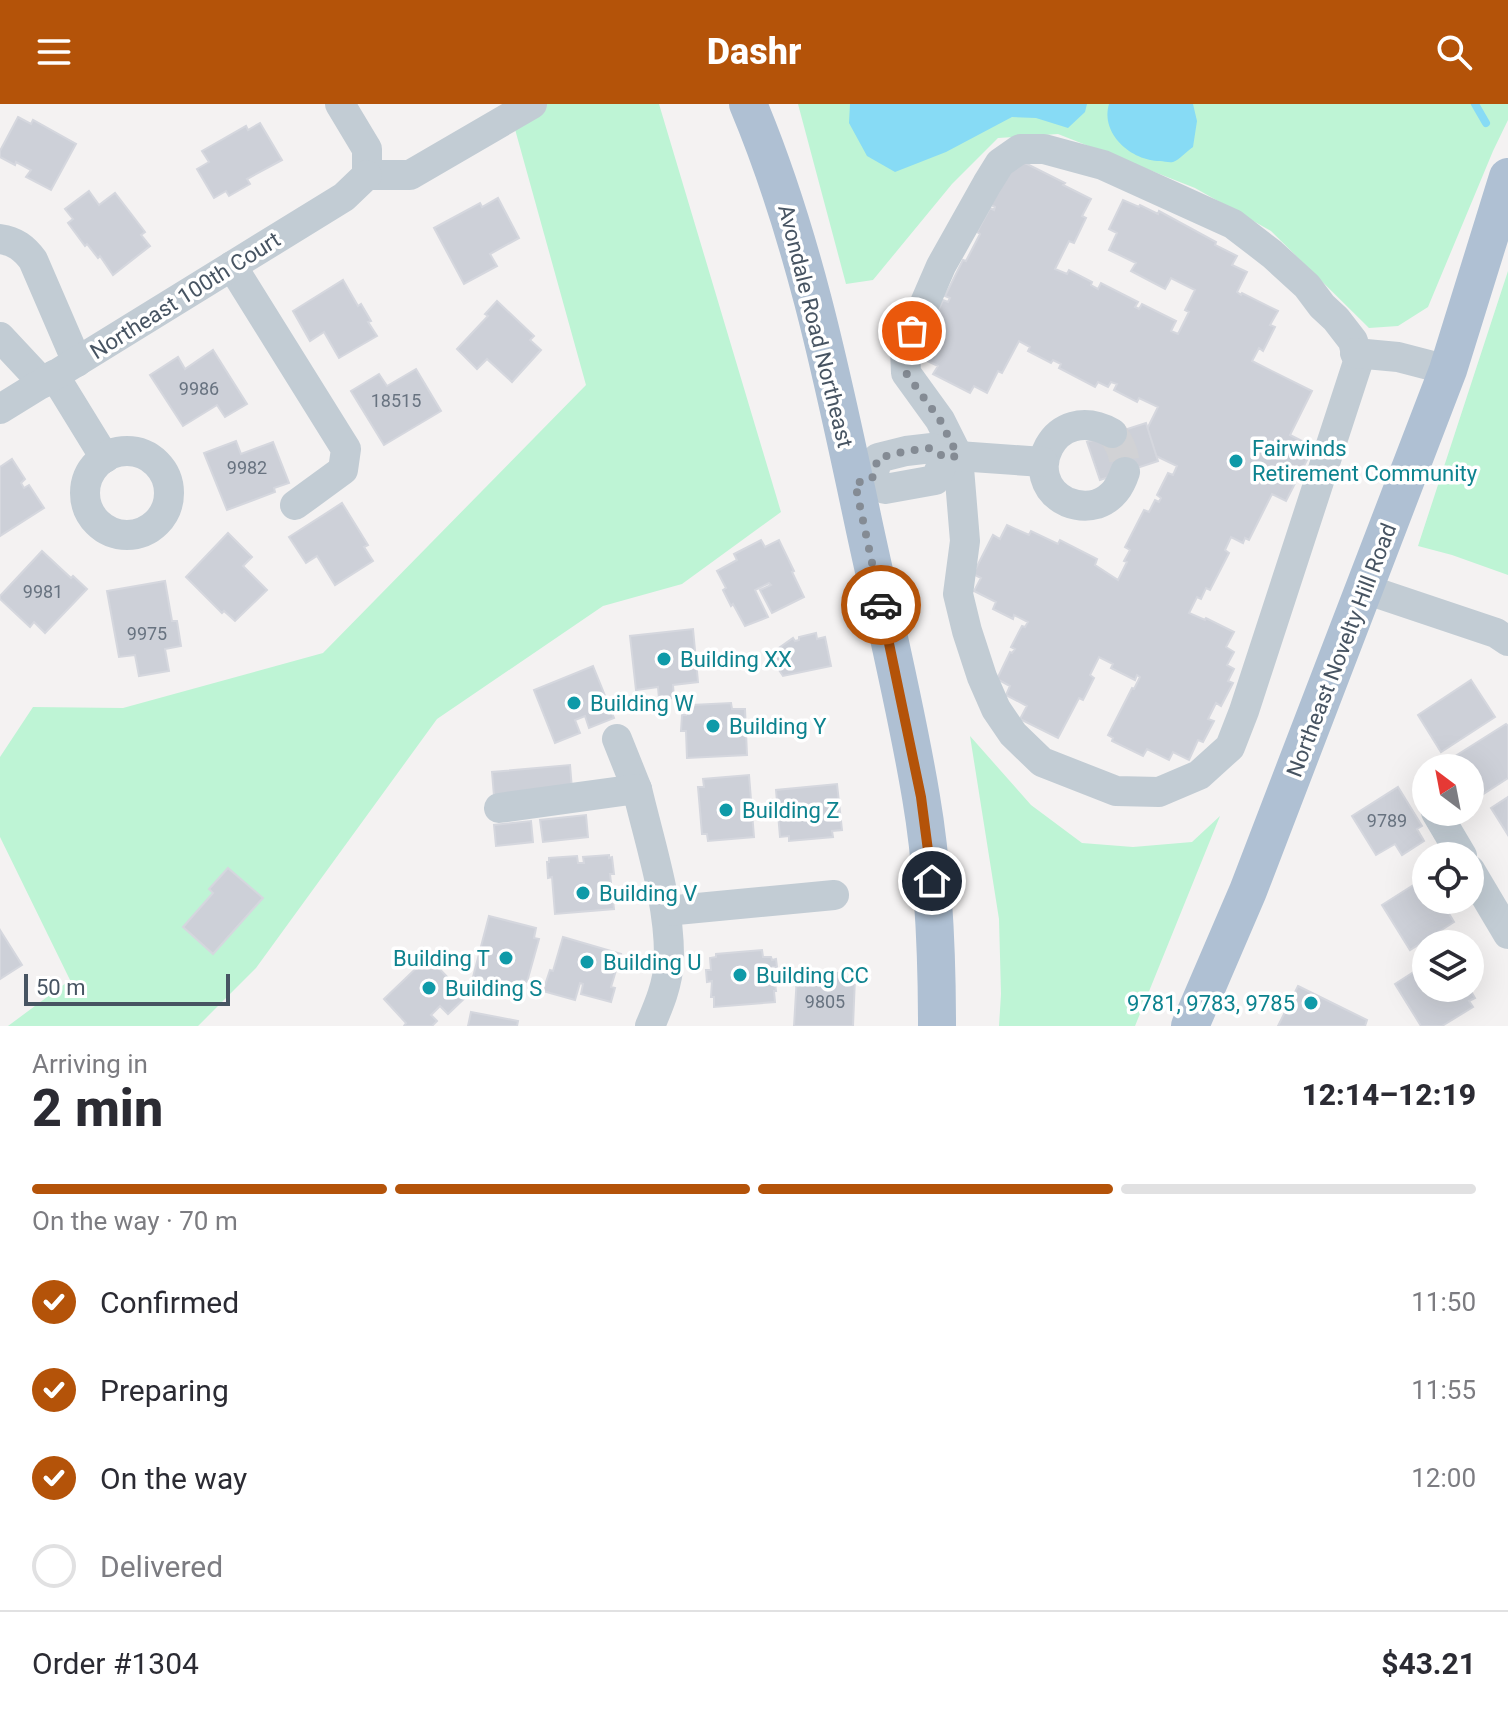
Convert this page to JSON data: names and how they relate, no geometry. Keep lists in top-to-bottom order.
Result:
{
  "streets": {
    "main road": ["Avondale Road Northeast", "Northeast Novelty Hill Road"],
    "street": ["Northeast 100th Court"]
  },
  "places": [
    "Fairwinds Retirement Community",
    "Building XX",
    "Building W",
    "Building Y",
    "Building Z",
    "Building V",
    "Building T",
    "Building U",
    "Building CC",
    "Building S",
    "9781, 9783, 9785"
  ],
  "house_numbers": [
    "9986",
    "18515",
    "9982",
    "9981",
    "9975",
    "9789",
    "9805"
  ],
  "scale_bar": "50 m",
  "north": "top left",
  "page": {
    "header": "Dashr",
    "scale": "50 m",
    "heading": ["2 min", "Arriving in", "12:14–12:19"],
    "panel": ["Order #1304", "$43.21"],
    "bar": "On the way · 70 m",
    "list": [
      ["Confirmed", "11:50"],
      ["Preparing", "11:55"],
      ["On the way", "12:00"],
      "Delivered"
    ]
  }
}
